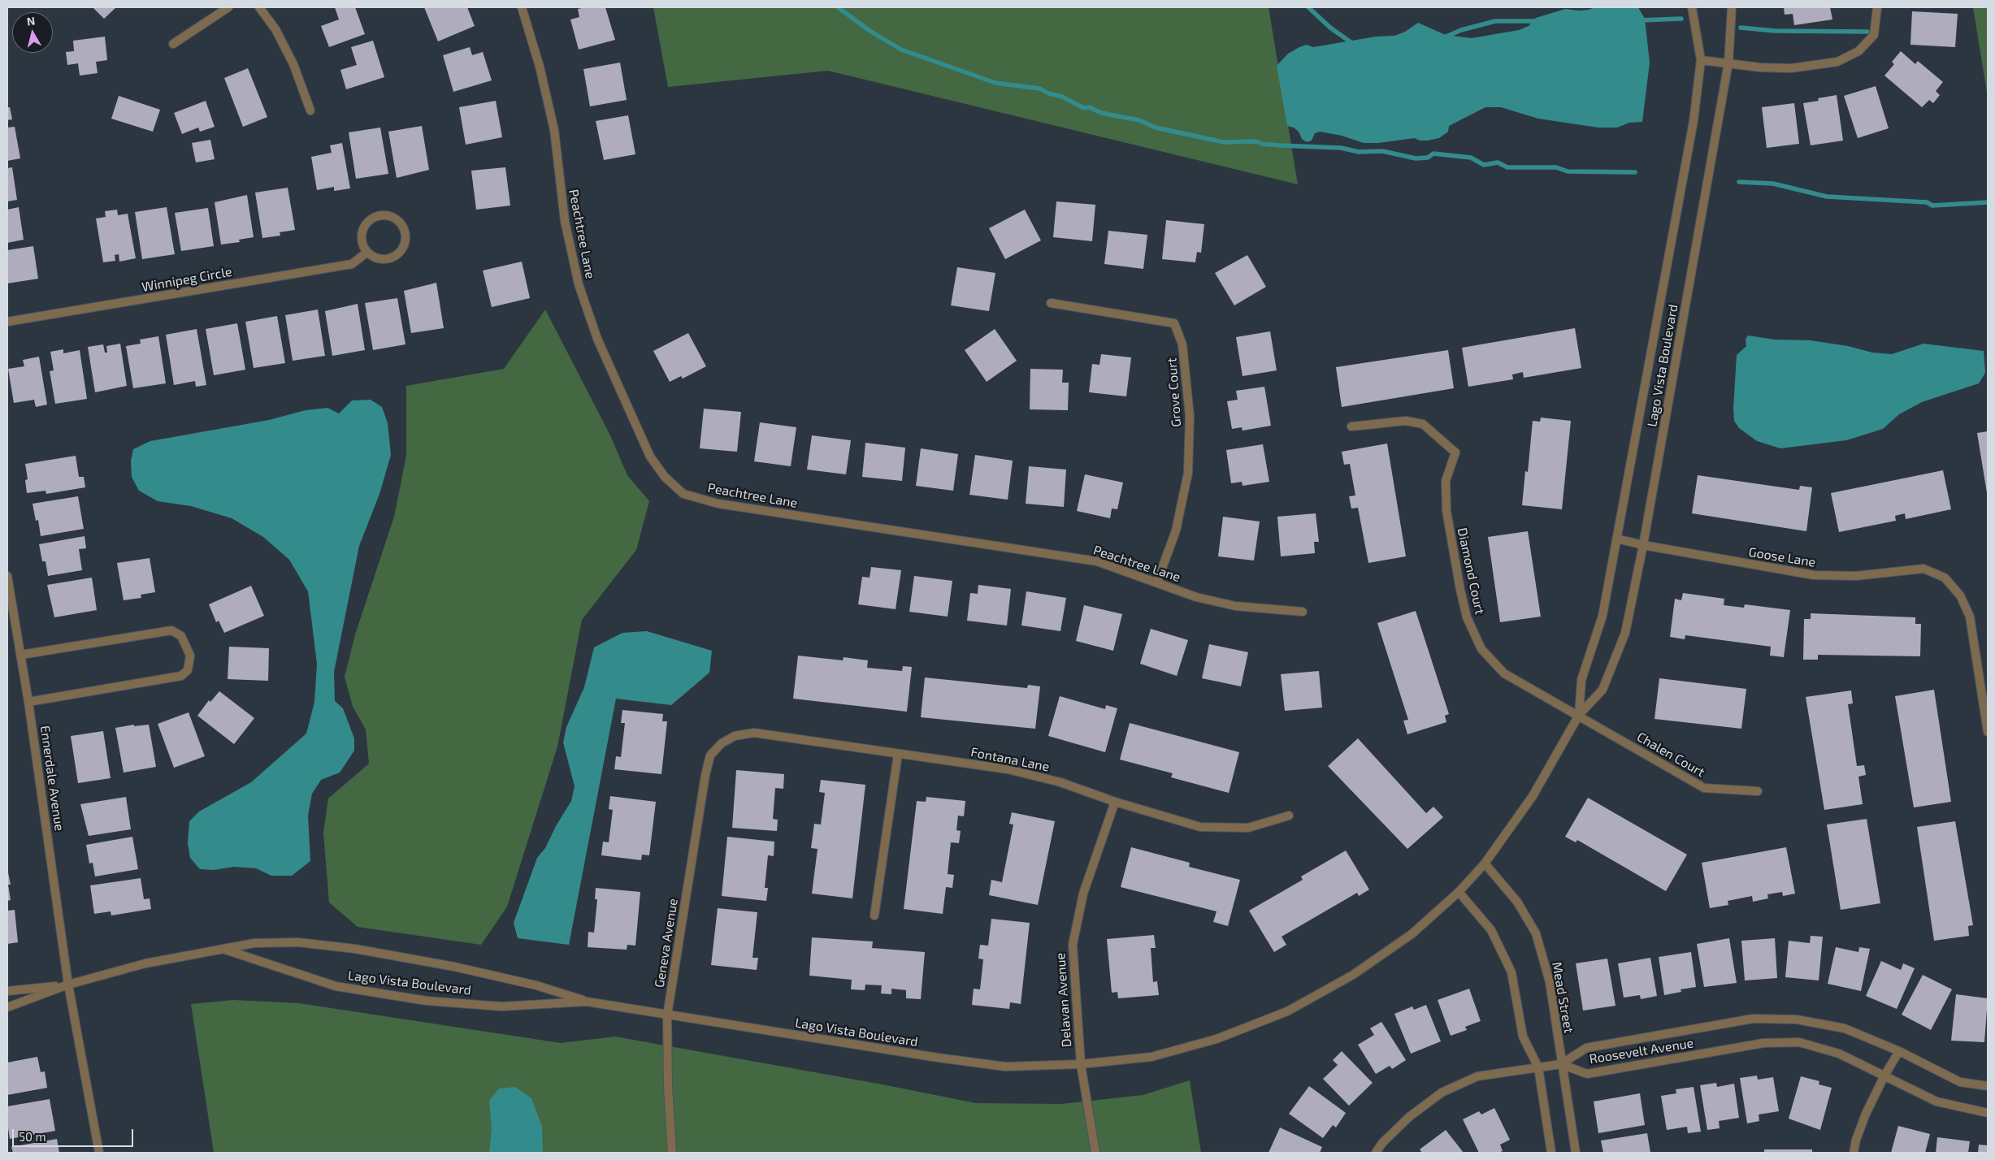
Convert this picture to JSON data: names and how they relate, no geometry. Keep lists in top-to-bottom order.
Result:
{
  "streets": {
    "street": [
      "Peachtree Lane",
      "Winnipeg Circle",
      "Lago Vista Boulevard",
      "Grove Court",
      "Goose Lane",
      "Diamond Court",
      "Chalen Court",
      "Fontana Lane",
      "Ennerdale Avenue",
      "Geneva Avenue",
      "Mead Street",
      "Delavan Avenue",
      "Roosevelt Avenue"
    ]
  },
  "crossings": [
    ["Peachtree Lane", "Grove Court"],
    ["Lago Vista Boulevard", "Goose Lane"],
    ["Lago Vista Boulevard", "Diamond Court"],
    ["Lago Vista Boulevard", "Chalen Court"],
    ["Lago Vista Boulevard", "Ennerdale Avenue"],
    ["Lago Vista Boulevard", "Geneva Avenue"],
    ["Lago Vista Boulevard", "Mead Street"],
    ["Lago Vista Boulevard", "Delavan Avenue"],
    ["Diamond Court", "Chalen Court"],
    ["Fontana Lane", "Geneva Avenue"],
    ["Fontana Lane", "Delavan Avenue"],
    ["Mead Street", "Roosevelt Avenue"]
  ],
  "scale_bar": "50 m",
  "north": "top"
}
